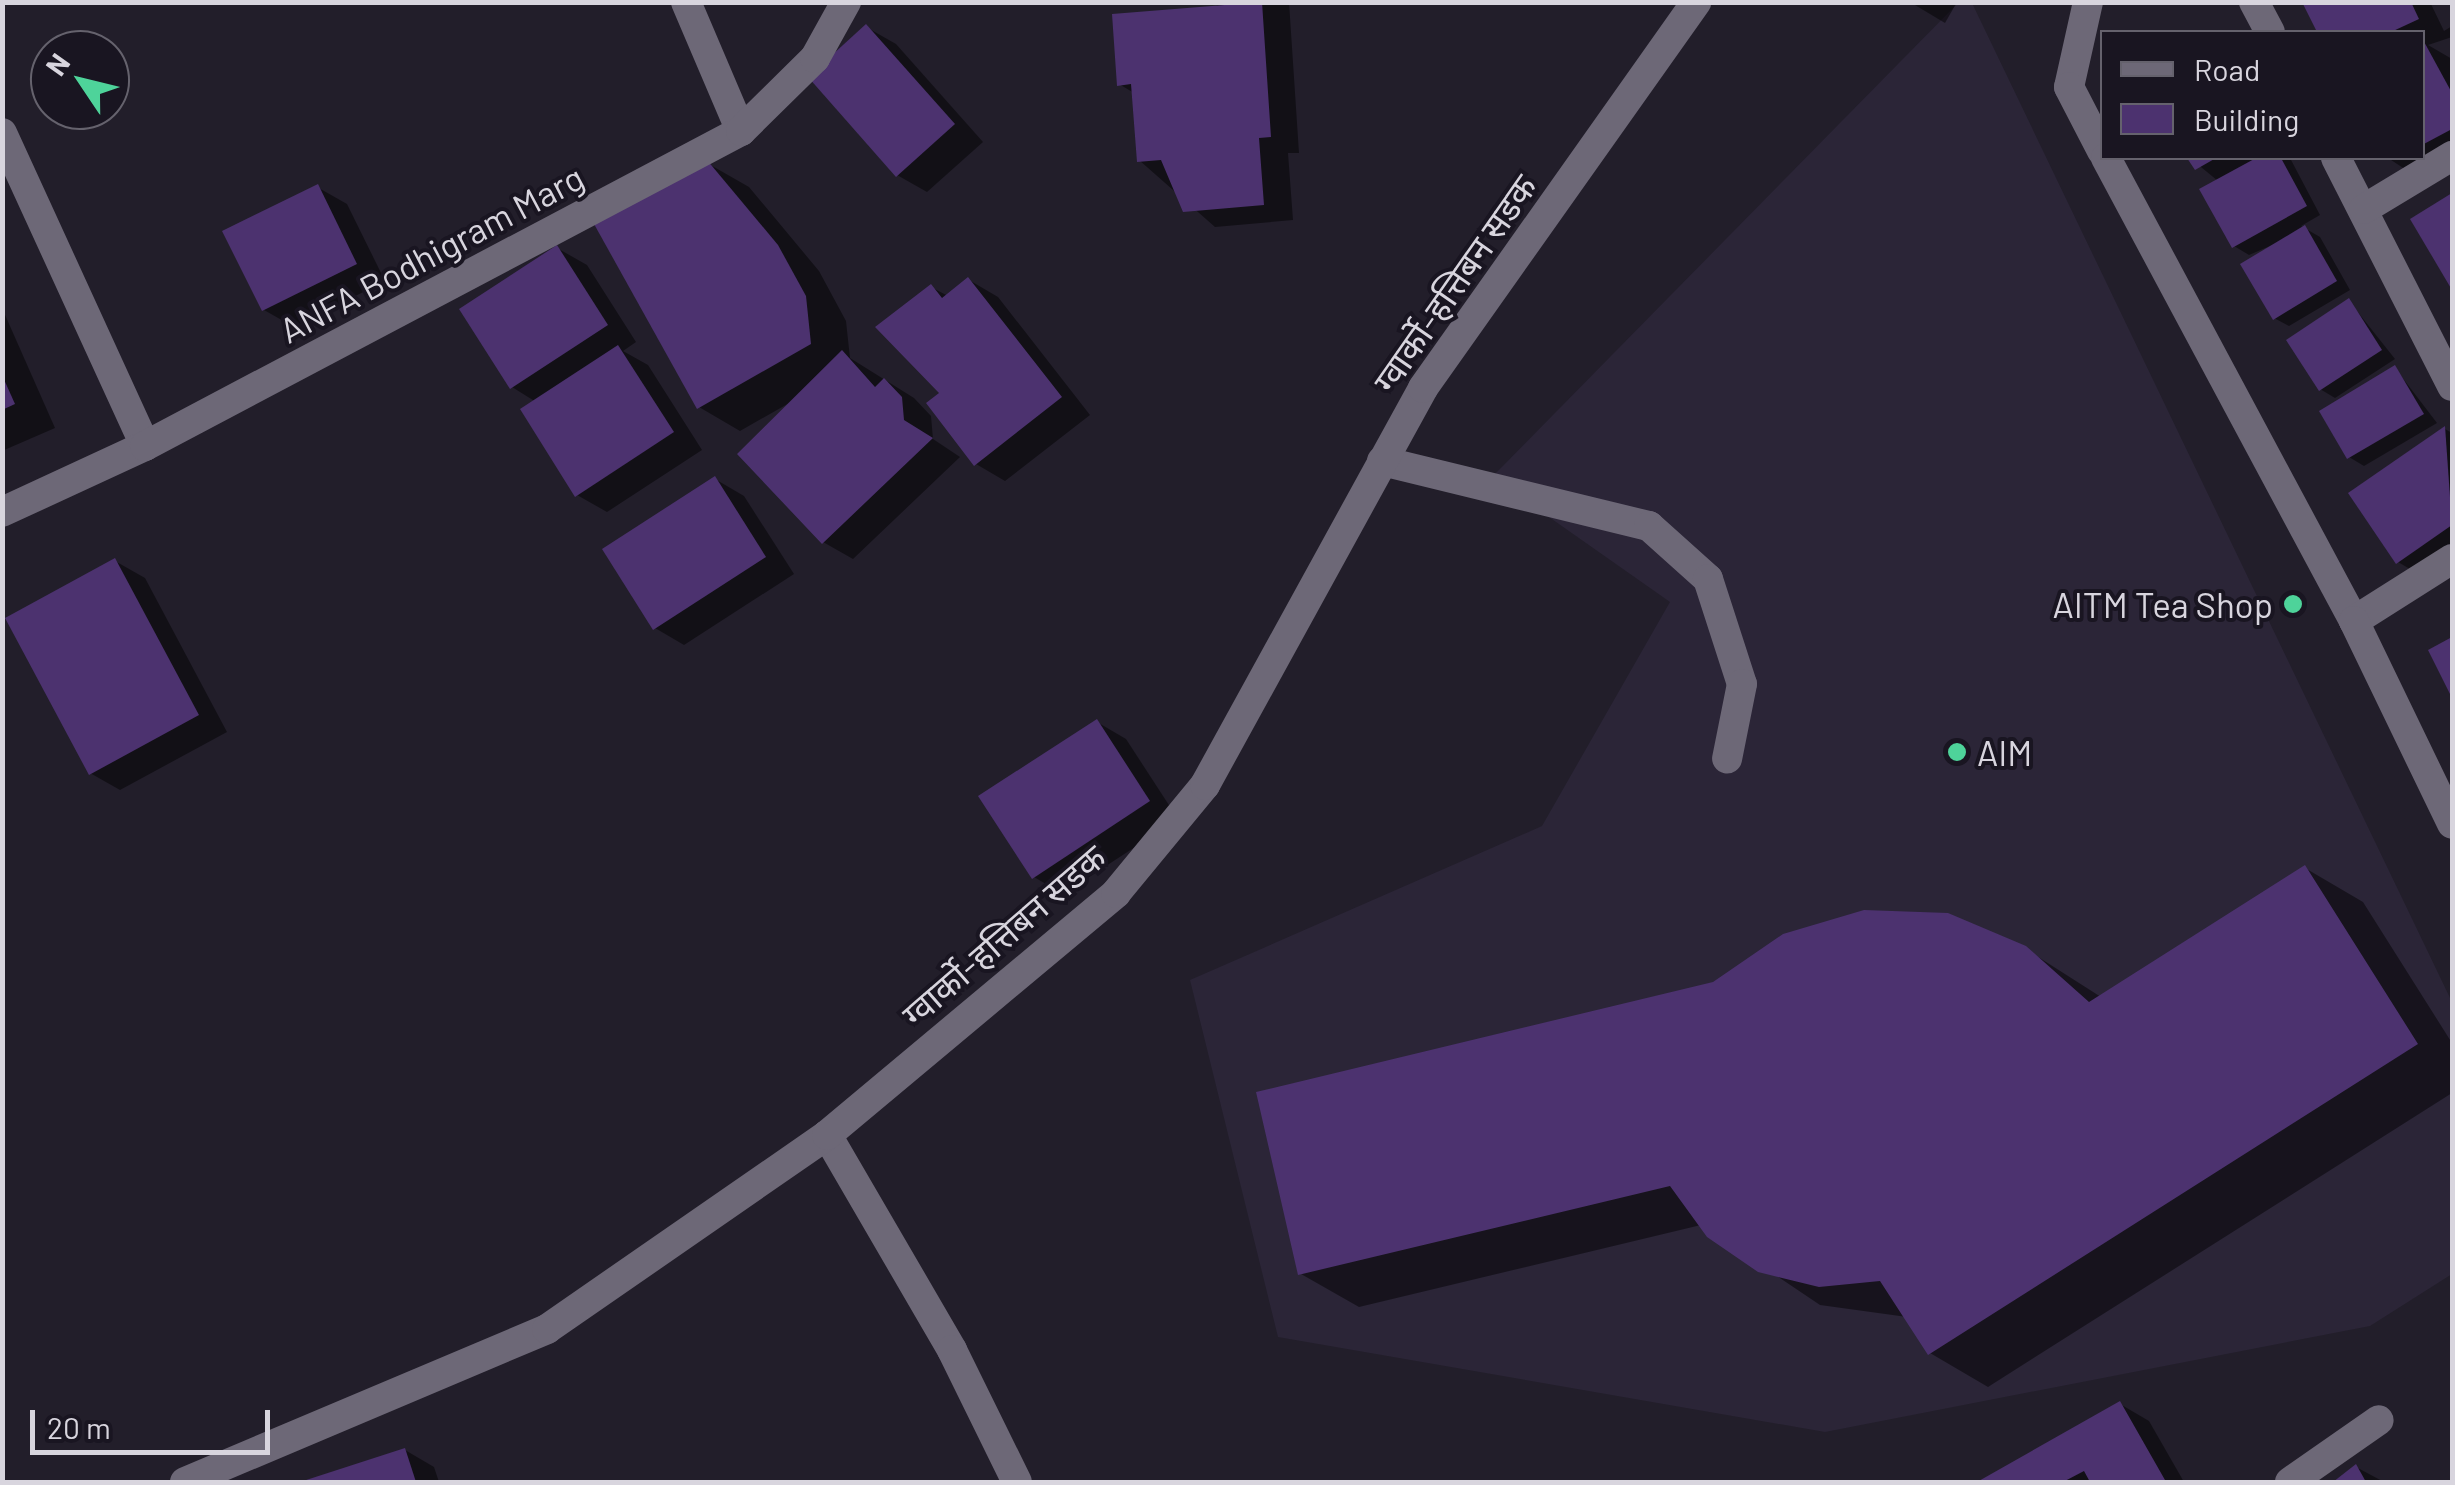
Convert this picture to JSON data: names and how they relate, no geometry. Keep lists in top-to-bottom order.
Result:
{
  "streets": {
    "street": ["ANFA Bodhigram Marg", "ग्वार्को-हत्तिबन सडक"]
  },
  "places": ["AITM Tea Shop", "AIM"],
  "legend": ["Road", "Building"],
  "scale_bar": "20 m",
  "north": "top left"
}
